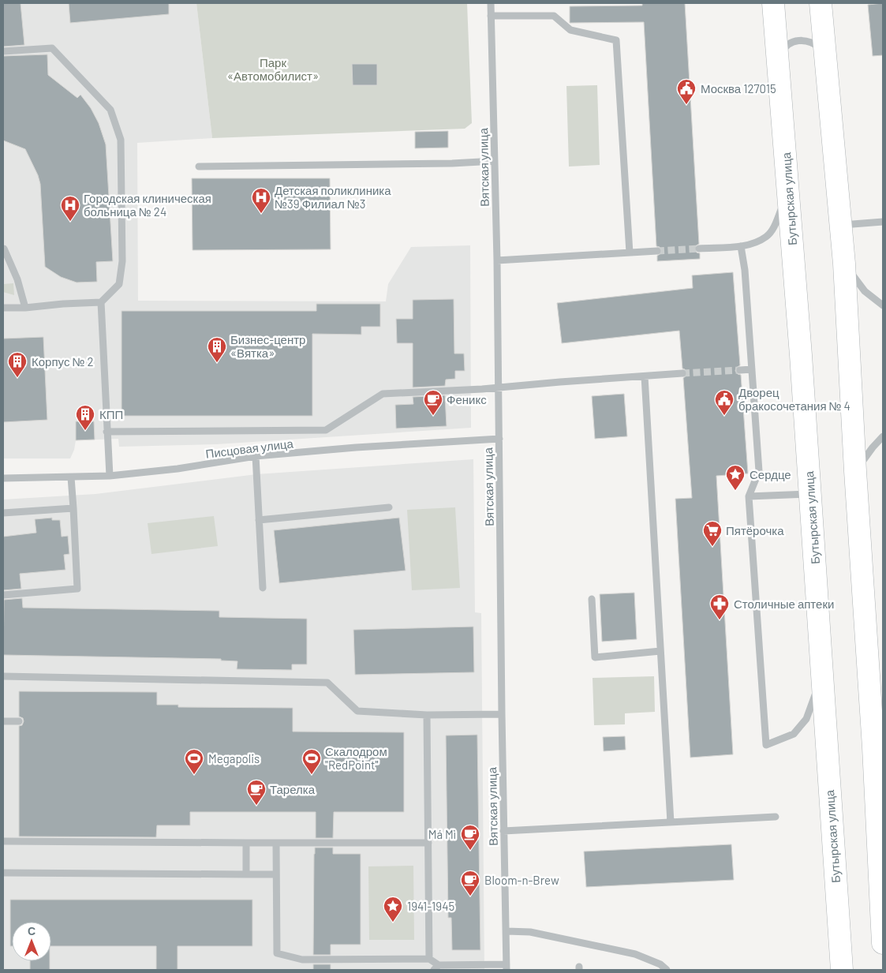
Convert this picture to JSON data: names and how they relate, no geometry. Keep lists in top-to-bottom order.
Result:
{
  "streets": {
    "main road": ["Бутырская улица"],
    "street": ["Вятская улица", "Писцовая улица"]
  },
  "crossings": [
    ["Вятская улица", "Писцовая улица"]
  ],
  "parks": ["Парк «Автомобилист»"],
  "places": {
    "public building": ["Москва 127015", "Дворец бракосочетания № 4"],
    "hospital": ["Детская поликлиника №39 Филиал №3", "Городская клиническая больница № 24"],
    "building": ["Бизнес-центр «Вятка»", "Корпус № 2", "КПП"],
    "cafe": [
      "Феникс",
      "Тарелка",
      "Má Mì",
      "Bloom-n-Brew"
    ],
    "place": ["Сердце", "1941-1945"],
    "supermarket": ["Пятёрочка"],
    "pharmacy": ["Столичные аптеки"],
    "sports": ["Megapolis", "Скалодром \"RedPoint\""]
  },
  "north": "top"
}
